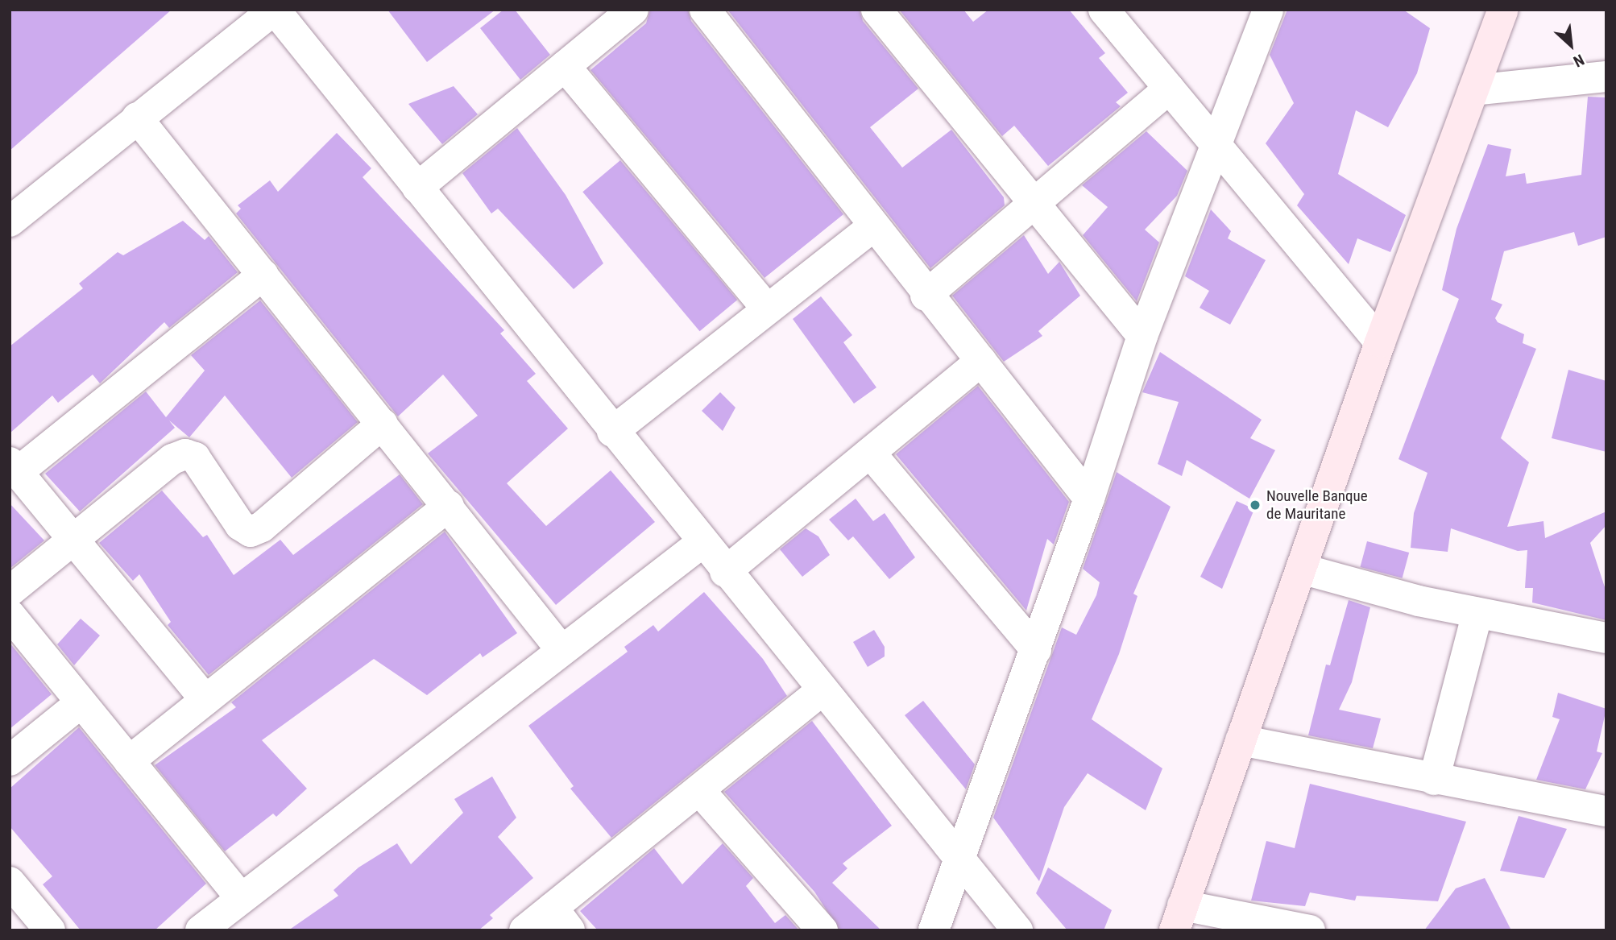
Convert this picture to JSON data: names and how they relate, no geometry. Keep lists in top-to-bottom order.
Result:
{
  "places": ["Nouvelle Banque de Mauritane"],
  "north": "bottom right"
}
